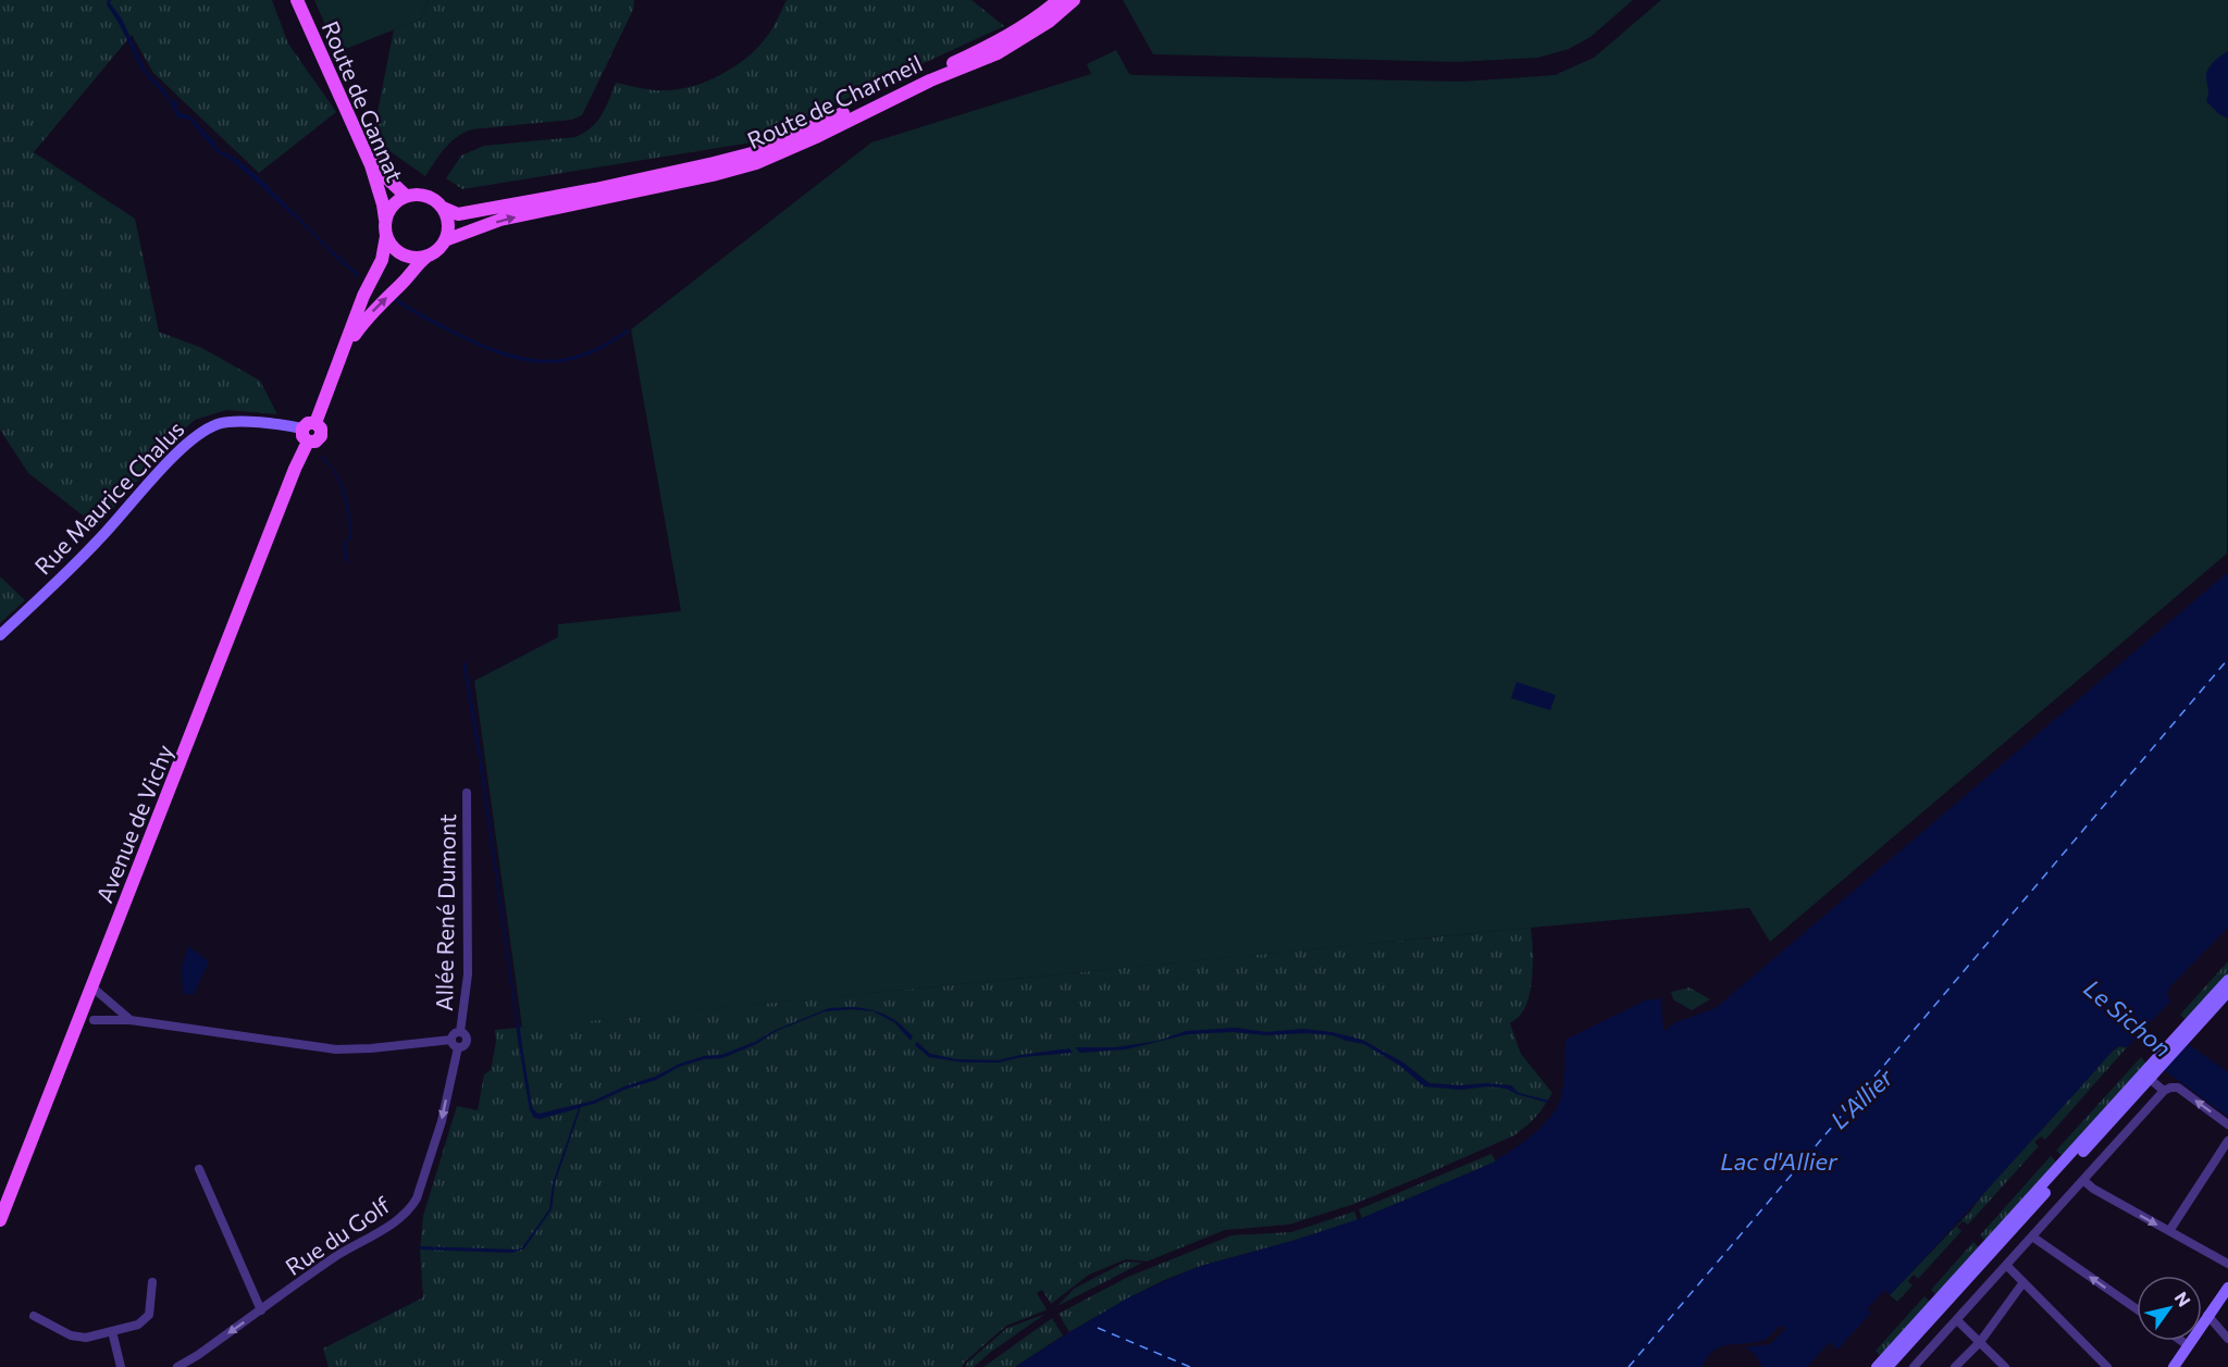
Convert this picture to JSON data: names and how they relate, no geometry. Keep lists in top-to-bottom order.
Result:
{
  "streets": {
    "main road": [
      "Route de Gannat",
      "Route de Charmeil",
      "Rue Maurice Chalus",
      "Avenue de Vichy"
    ],
    "street": ["Allée René Dumont", "Rue du Golf"]
  },
  "crossings": [
    ["Route de Gannat", "Route de Charmeil"],
    ["Rue Maurice Chalus", "Avenue de Vichy"],
    ["Allée René Dumont", "Rue du Golf"]
  ],
  "one_way": ["Rue du Golf"],
  "water": ["Le Sichon", "L'Allier", "Lac d'Allier"],
  "north": "top right"
}
